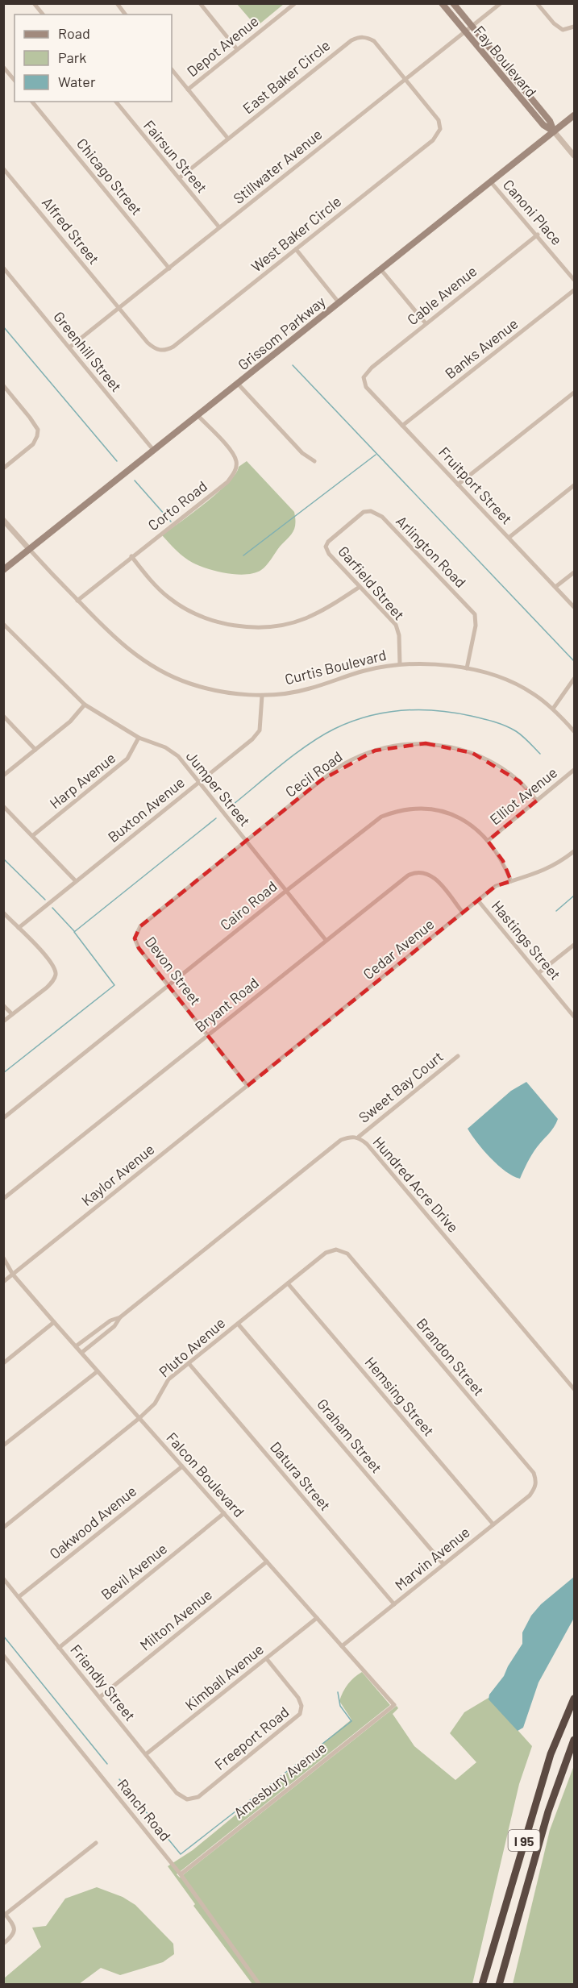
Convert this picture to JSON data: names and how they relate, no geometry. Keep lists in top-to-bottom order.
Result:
{
  "streets": {
    "highway": ["I 95"],
    "main road": ["Fay Boulevard", "Grissom Parkway"],
    "street": [
      "Depot Avenue",
      "East Baker Circle",
      "Fairsun Street",
      "Stillwater Avenue",
      "Chicago Street",
      "Canoni Place",
      "Alfred Street",
      "West Baker Circle",
      "Cable Avenue",
      "Banks Avenue",
      "Greenhill Street",
      "Fruitport Street",
      "Corto Road",
      "Arlington Road",
      "Garfield Street",
      "Curtis Boulevard",
      "Cecil Road",
      "Harp Avenue",
      "Jumper Street",
      "Elliot Avenue",
      "Buxton Avenue",
      "Cairo Road",
      "Hastings Street",
      "Cedar Avenue",
      "Devon Street",
      "Bryant Road",
      "Sweet Bay Court",
      "Kaylor Avenue",
      "Hundred Acre Drive",
      "Pluto Avenue",
      "Brandon Street",
      "Hemsing Street",
      "Graham Street",
      "Falcon Boulevard",
      "Datura Street",
      "Oakwood Avenue",
      "Marvin Avenue",
      "Bevil Avenue",
      "Milton Avenue",
      "Kimball Avenue",
      "Friendly Street",
      "Freeport Road",
      "Amesbury Avenue",
      "Ranch Road"
    ]
  },
  "crossings": [
    ["Fay Boulevard", "Stillwater Avenue"],
    ["Fay Boulevard", "Grissom Parkway"],
    ["East Baker Circle", "Fairsun Street"],
    ["East Baker Circle", "Stillwater Avenue"],
    ["East Baker Circle", "West Baker Circle"],
    ["Fairsun Street", "Stillwater Avenue"],
    ["Stillwater Avenue", "Chicago Street"],
    ["Stillwater Avenue", "Alfred Street"],
    ["Stillwater Avenue", "West Baker Circle"],
    ["Stillwater Avenue", "Greenhill Street"],
    ["Canoni Place", "Cable Avenue"],
    ["Canoni Place", "Grissom Parkway"],
    ["Alfred Street", "West Baker Circle"],
    ["Cable Avenue", "Fruitport Street"],
    ["Grissom Parkway", "Greenhill Street"],
    ["Grissom Parkway", "Corto Road"],
    ["Grissom Parkway", "Curtis Boulevard"],
    ["Banks Avenue", "Fruitport Street"],
    ["Corto Road", "Curtis Boulevard"],
    ["Arlington Road", "Garfield Street"],
    ["Arlington Road", "Curtis Boulevard"],
    ["Garfield Street", "Curtis Boulevard"],
    ["Curtis Boulevard", "Buxton Avenue"],
    ["Cecil Road", "Jumper Street"],
    ["Cecil Road", "Elliot Avenue"],
    ["Cecil Road", "Devon Street"],
    ["Harp Avenue", "Jumper Street"],
    ["Jumper Street", "Buxton Avenue"],
    ["Jumper Street", "Cairo Road"],
    ["Jumper Street", "Bryant Road"],
    ["Elliot Avenue", "Cairo Road"],
    ["Cairo Road", "Cedar Avenue"],
    ["Cairo Road", "Devon Street"],
    ["Hastings Street", "Cedar Avenue"],
    ["Cedar Avenue", "Devon Street"],
    ["Cedar Avenue", "Bryant Road"],
    ["Cedar Avenue", "Kaylor Avenue"],
    ["Devon Street", "Bryant Road"],
    ["Devon Street", "Kaylor Avenue"],
    ["Sweet Bay Court", "Hundred Acre Drive"],
    ["Kaylor Avenue", "Falcon Boulevard"],
    ["Hundred Acre Drive", "Falcon Boulevard"],
    ["Pluto Avenue", "Brandon Street"],
    ["Pluto Avenue", "Hemsing Street"],
    ["Pluto Avenue", "Graham Street"],
    ["Pluto Avenue", "Falcon Boulevard"],
    ["Pluto Avenue", "Datura Street"],
    ["Brandon Street", "Marvin Avenue"],
    ["Hemsing Street", "Marvin Avenue"],
    ["Graham Street", "Marvin Avenue"],
    ["Falcon Boulevard", "Oakwood Avenue"],
    ["Falcon Boulevard", "Marvin Avenue"],
    ["Falcon Boulevard", "Bevil Avenue"],
    ["Falcon Boulevard", "Milton Avenue"],
    ["Falcon Boulevard", "Kimball Avenue"],
    ["Falcon Boulevard", "Amesbury Avenue"],
    ["Datura Street", "Marvin Avenue"],
    ["Oakwood Avenue", "Friendly Street"],
    ["Bevil Avenue", "Friendly Street"],
    ["Milton Avenue", "Friendly Street"],
    ["Kimball Avenue", "Friendly Street"],
    ["Kimball Avenue", "Freeport Road"],
    ["Friendly Street", "Freeport Road"],
    ["Amesbury Avenue", "Ranch Road"]
  ],
  "legend": ["Road", "Park", "Water"]
}
